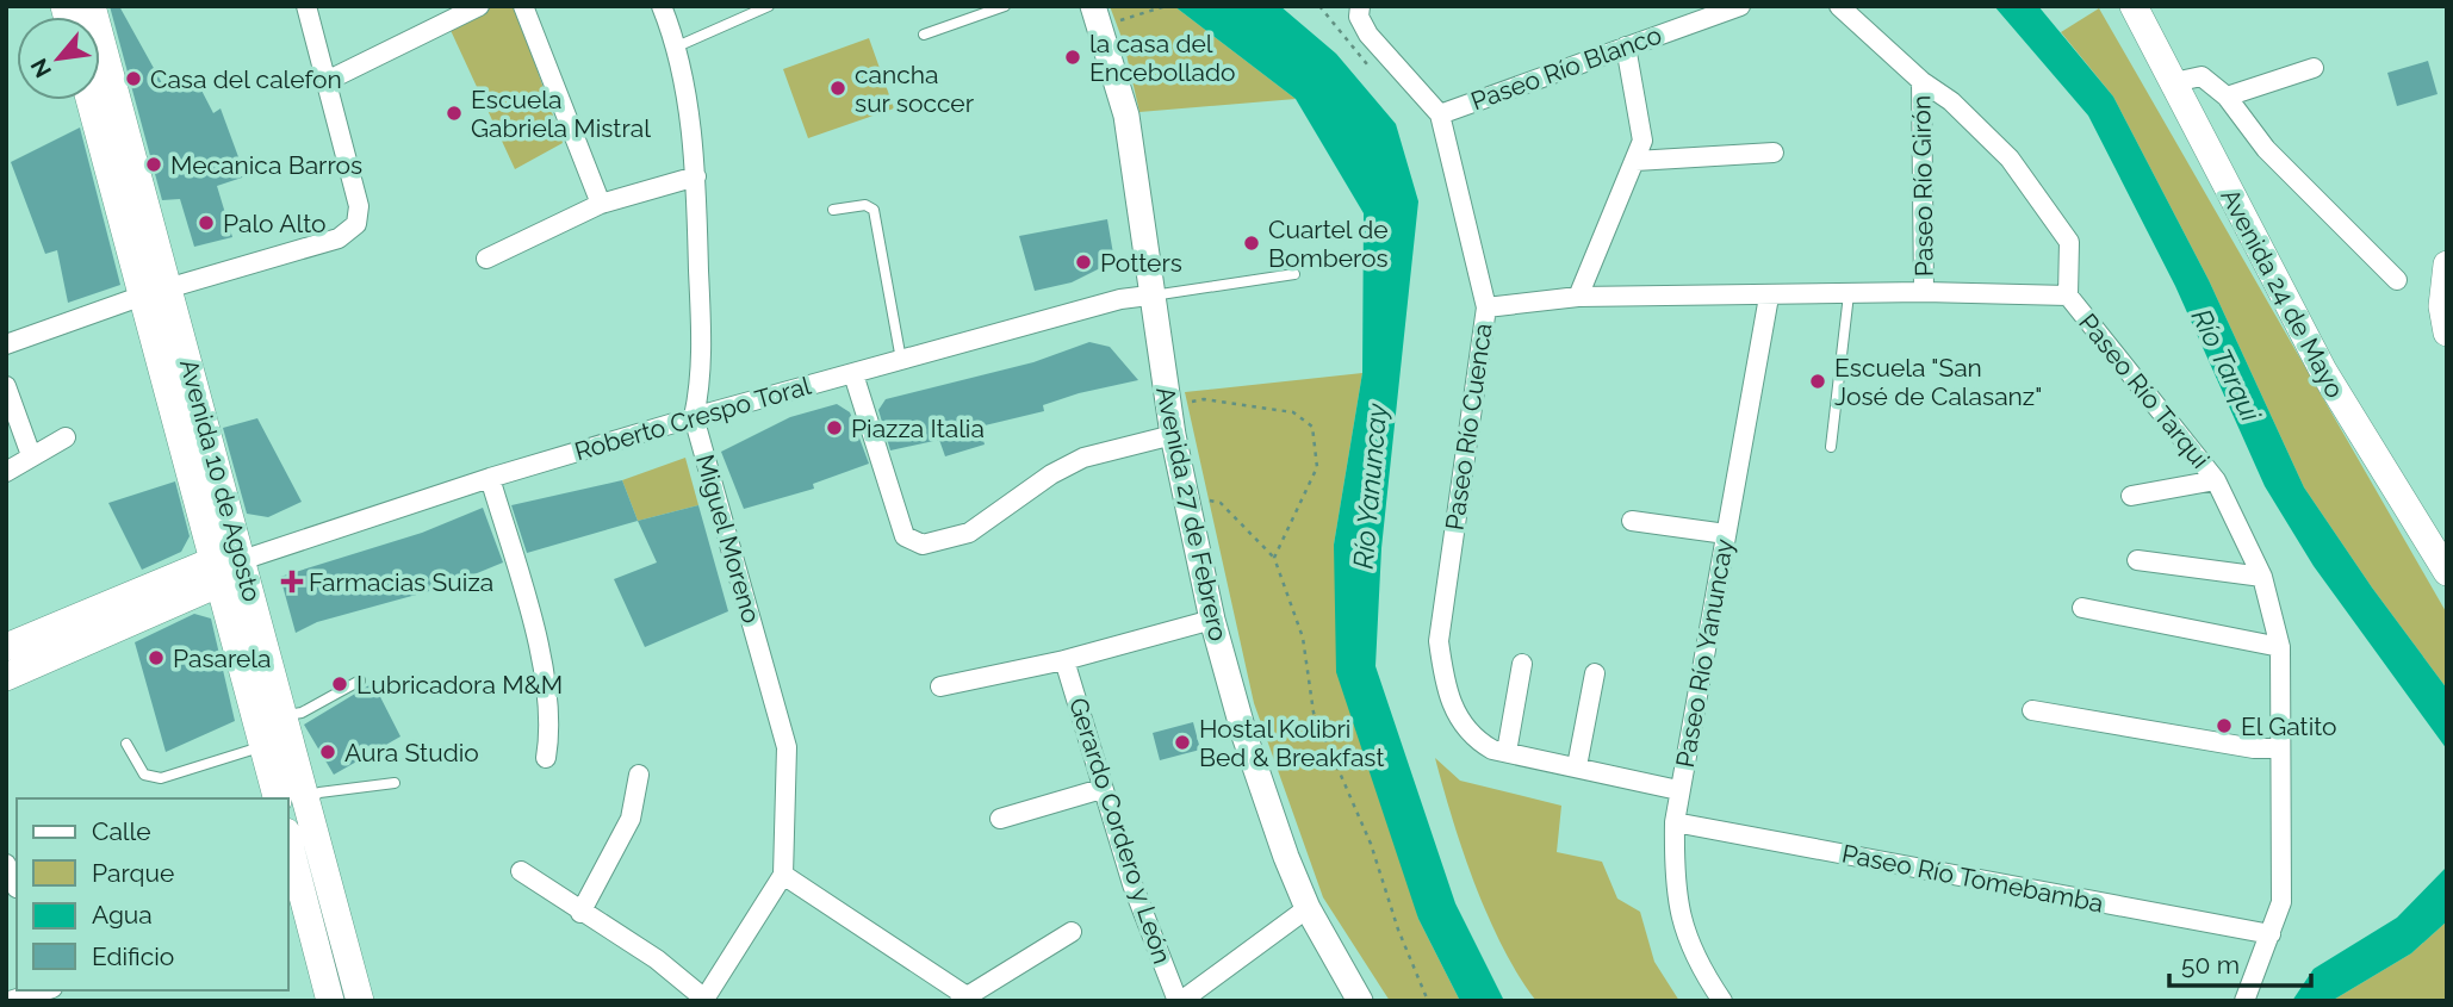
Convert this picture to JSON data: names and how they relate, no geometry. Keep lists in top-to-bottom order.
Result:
{
  "streets": {
    "main road": ["Avenida 24 de Mayo", "Roberto Crespo Toral", "Avenida 10 de Agosto"],
    "street": [
      "Paseo Río Blanco",
      "Paseo Río Girón",
      "Paseo Río Tarqui",
      "Paseo Río Cuenca",
      "Avenida 27 de Febrero",
      "Miguel Moreno",
      "Paseo Río Yanuncay",
      "Gerardo Cordero y León",
      "Paseo Río Tomebamba"
    ]
  },
  "crossings": [
    ["Paseo Río Blanco", "Paseo Río Cuenca"],
    ["Paseo Río Girón", "Paseo Río Tarqui"],
    ["Paseo Río Tarqui", "Paseo Río Cuenca"],
    ["Paseo Río Tarqui", "Paseo Río Yanuncay"],
    ["Paseo Río Tarqui", "Paseo Río Tomebamba"],
    ["Roberto Crespo Toral", "Avenida 10 de Agosto"],
    ["Roberto Crespo Toral", "Avenida 27 de Febrero"],
    ["Roberto Crespo Toral", "Miguel Moreno"],
    ["Paseo Río Yanuncay", "Paseo Río Tomebamba"]
  ],
  "water": ["Río Tarqui", "Río Yanuncay"],
  "places": {
    "other": [
      "la casa del Encebollado",
      "Casa del calefon",
      "cancha sur soccer",
      "Escuela Gabriela Mistral",
      "Mecanica Barros",
      "Palo Alto",
      "Cuartel de Bomberos",
      "Potters",
      "Escuela \"San José de Calasanz\"",
      "Piazza Italia",
      "Pasarela",
      "Lubricadora M&M",
      "El Gatito",
      "Hostal Kolibri Bed & Breakfast",
      "Aura Studio"
    ],
    "health": ["Farmacias Suiza"]
  },
  "legend": [
    "Calle",
    "Parque",
    "Agua",
    "Edificio"
  ],
  "scale_bar": "50 m",
  "north": "bottom left"
}
